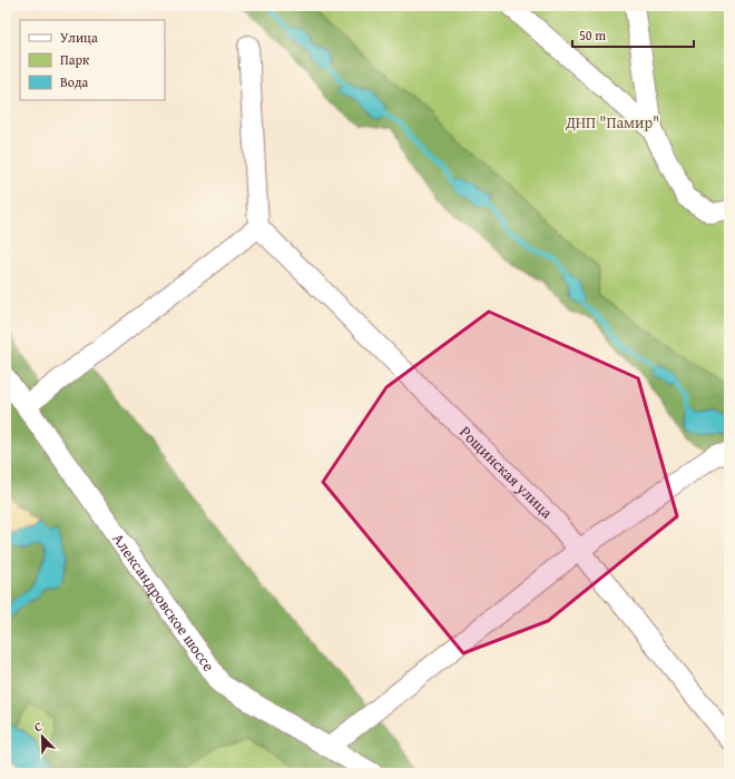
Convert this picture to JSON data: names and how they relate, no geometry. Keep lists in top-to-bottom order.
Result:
{
  "streets": {
    "street": ["Рощинская улица", "Александровское шоссе"]
  },
  "parks": ["ДНП \"Памир\""],
  "legend": ["Улица", "Парк", "Вода"],
  "scale_bar": "50 m",
  "north": "top left"
}
